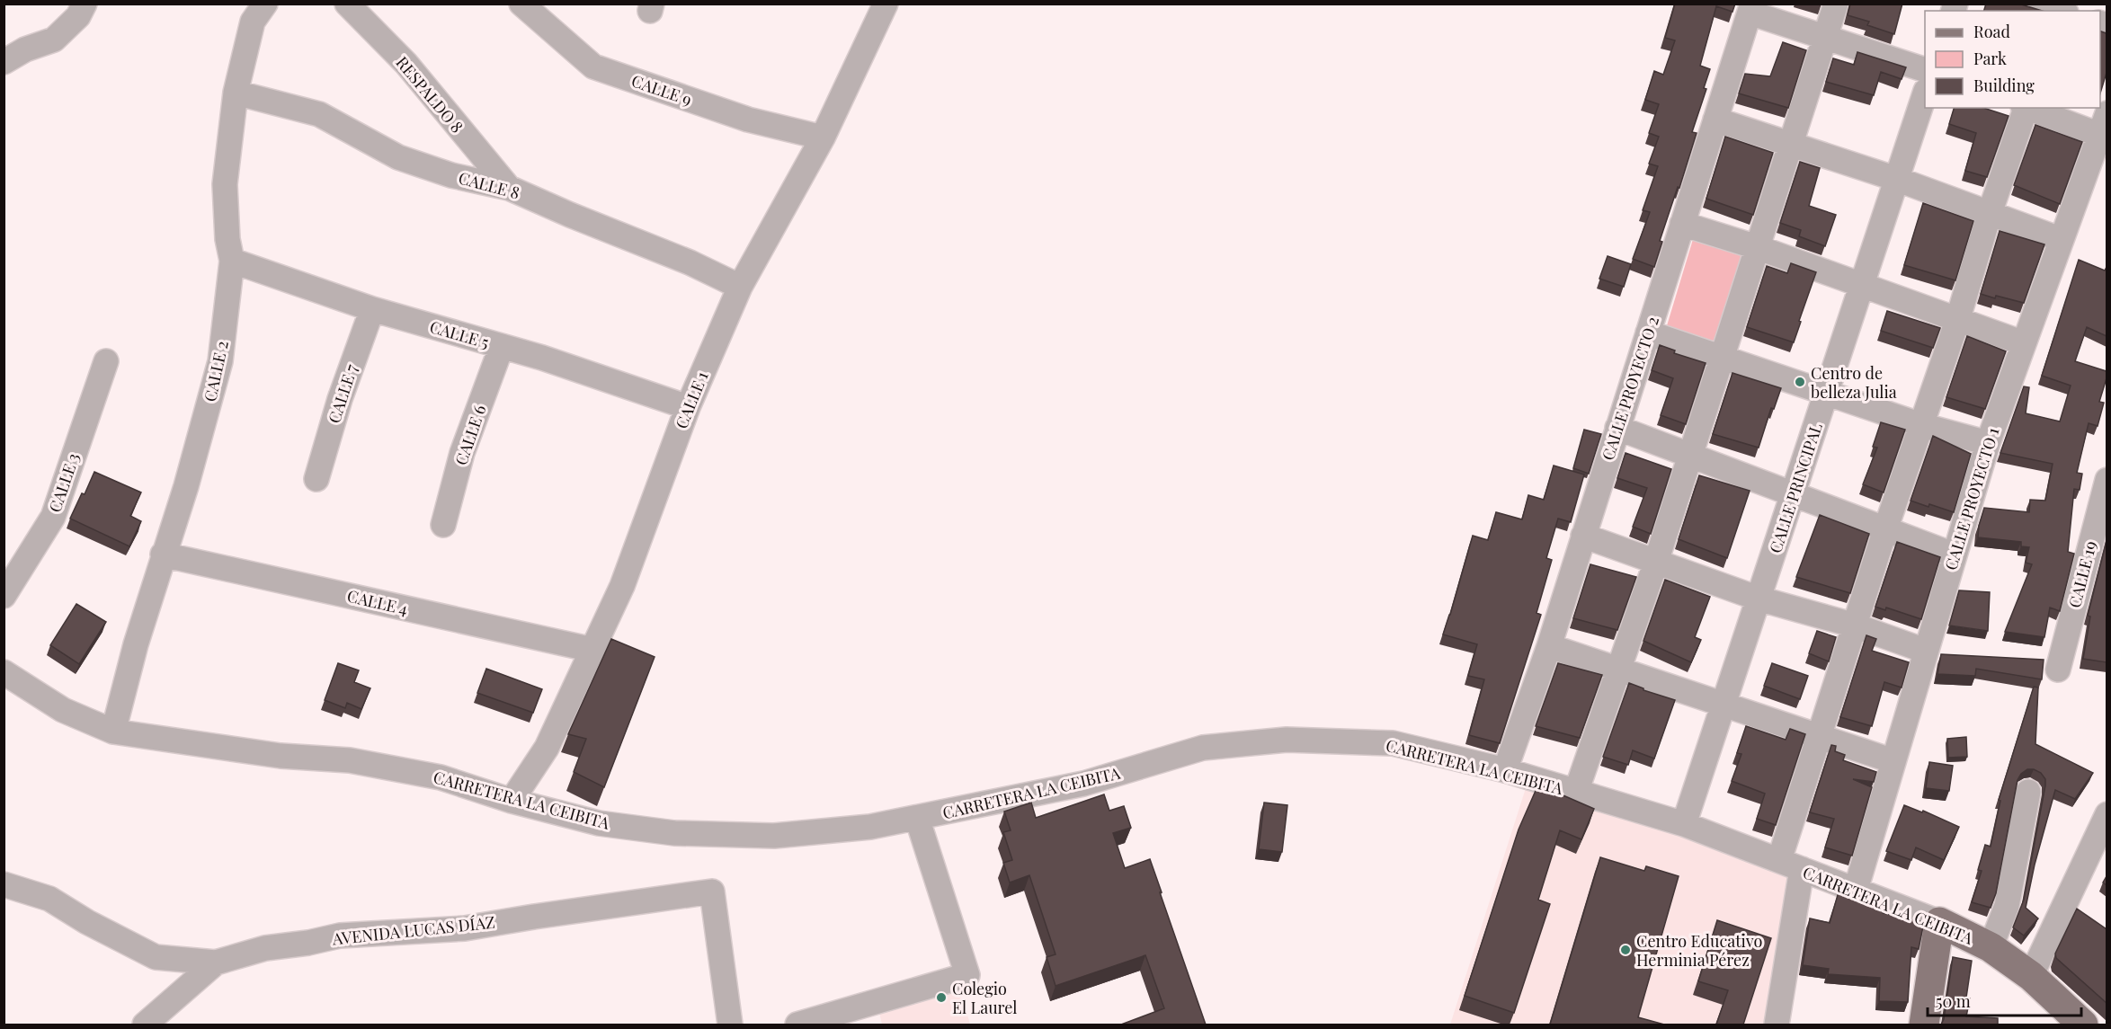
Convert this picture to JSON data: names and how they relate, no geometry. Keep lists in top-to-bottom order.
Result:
{
  "streets": {
    "main road": ["CARRETERA LA CEIBITA"],
    "street": [
      "CALLE 9",
      "RESPALDO 8",
      "CALLE 8",
      "CALLE 5",
      "CALLE 2",
      "CALLE PROYECTO 2",
      "CALLE 7",
      "CALLE 1",
      "CALLE 6",
      "CALLE 3",
      "CALLE PRINCIPAL",
      "CALLE PROYECTO 1",
      "CALLE 19",
      "CALLE 4",
      "AVENIDA LUCAS DÍAZ"
    ]
  },
  "crossings": [
    ["CALLE 9", "CALLE 1"],
    ["RESPALDO 8", "CALLE 8"],
    ["CALLE 8", "CALLE 2"],
    ["CALLE 8", "CALLE 1"],
    ["CALLE 5", "CALLE 2"],
    ["CALLE 5", "CALLE 7"],
    ["CALLE 5", "CALLE 1"],
    ["CALLE 5", "CALLE 6"],
    ["CALLE 2", "CALLE 4"],
    ["CALLE 2", "CARRETERA LA CEIBITA"],
    ["CALLE PROYECTO 2", "CARRETERA LA CEIBITA"],
    ["CALLE 1", "CALLE 4"],
    ["CALLE 1", "CARRETERA LA CEIBITA"],
    ["CALLE PRINCIPAL", "CARRETERA LA CEIBITA"],
    ["CALLE PROYECTO 1", "CARRETERA LA CEIBITA"]
  ],
  "places": ["Centro de belleza Julia", "Centro Educativo Herminia Pérez", "Colegio El Laurel"],
  "legend": ["Road", "Park", "Building"],
  "scale_bar": "50 m"
}
